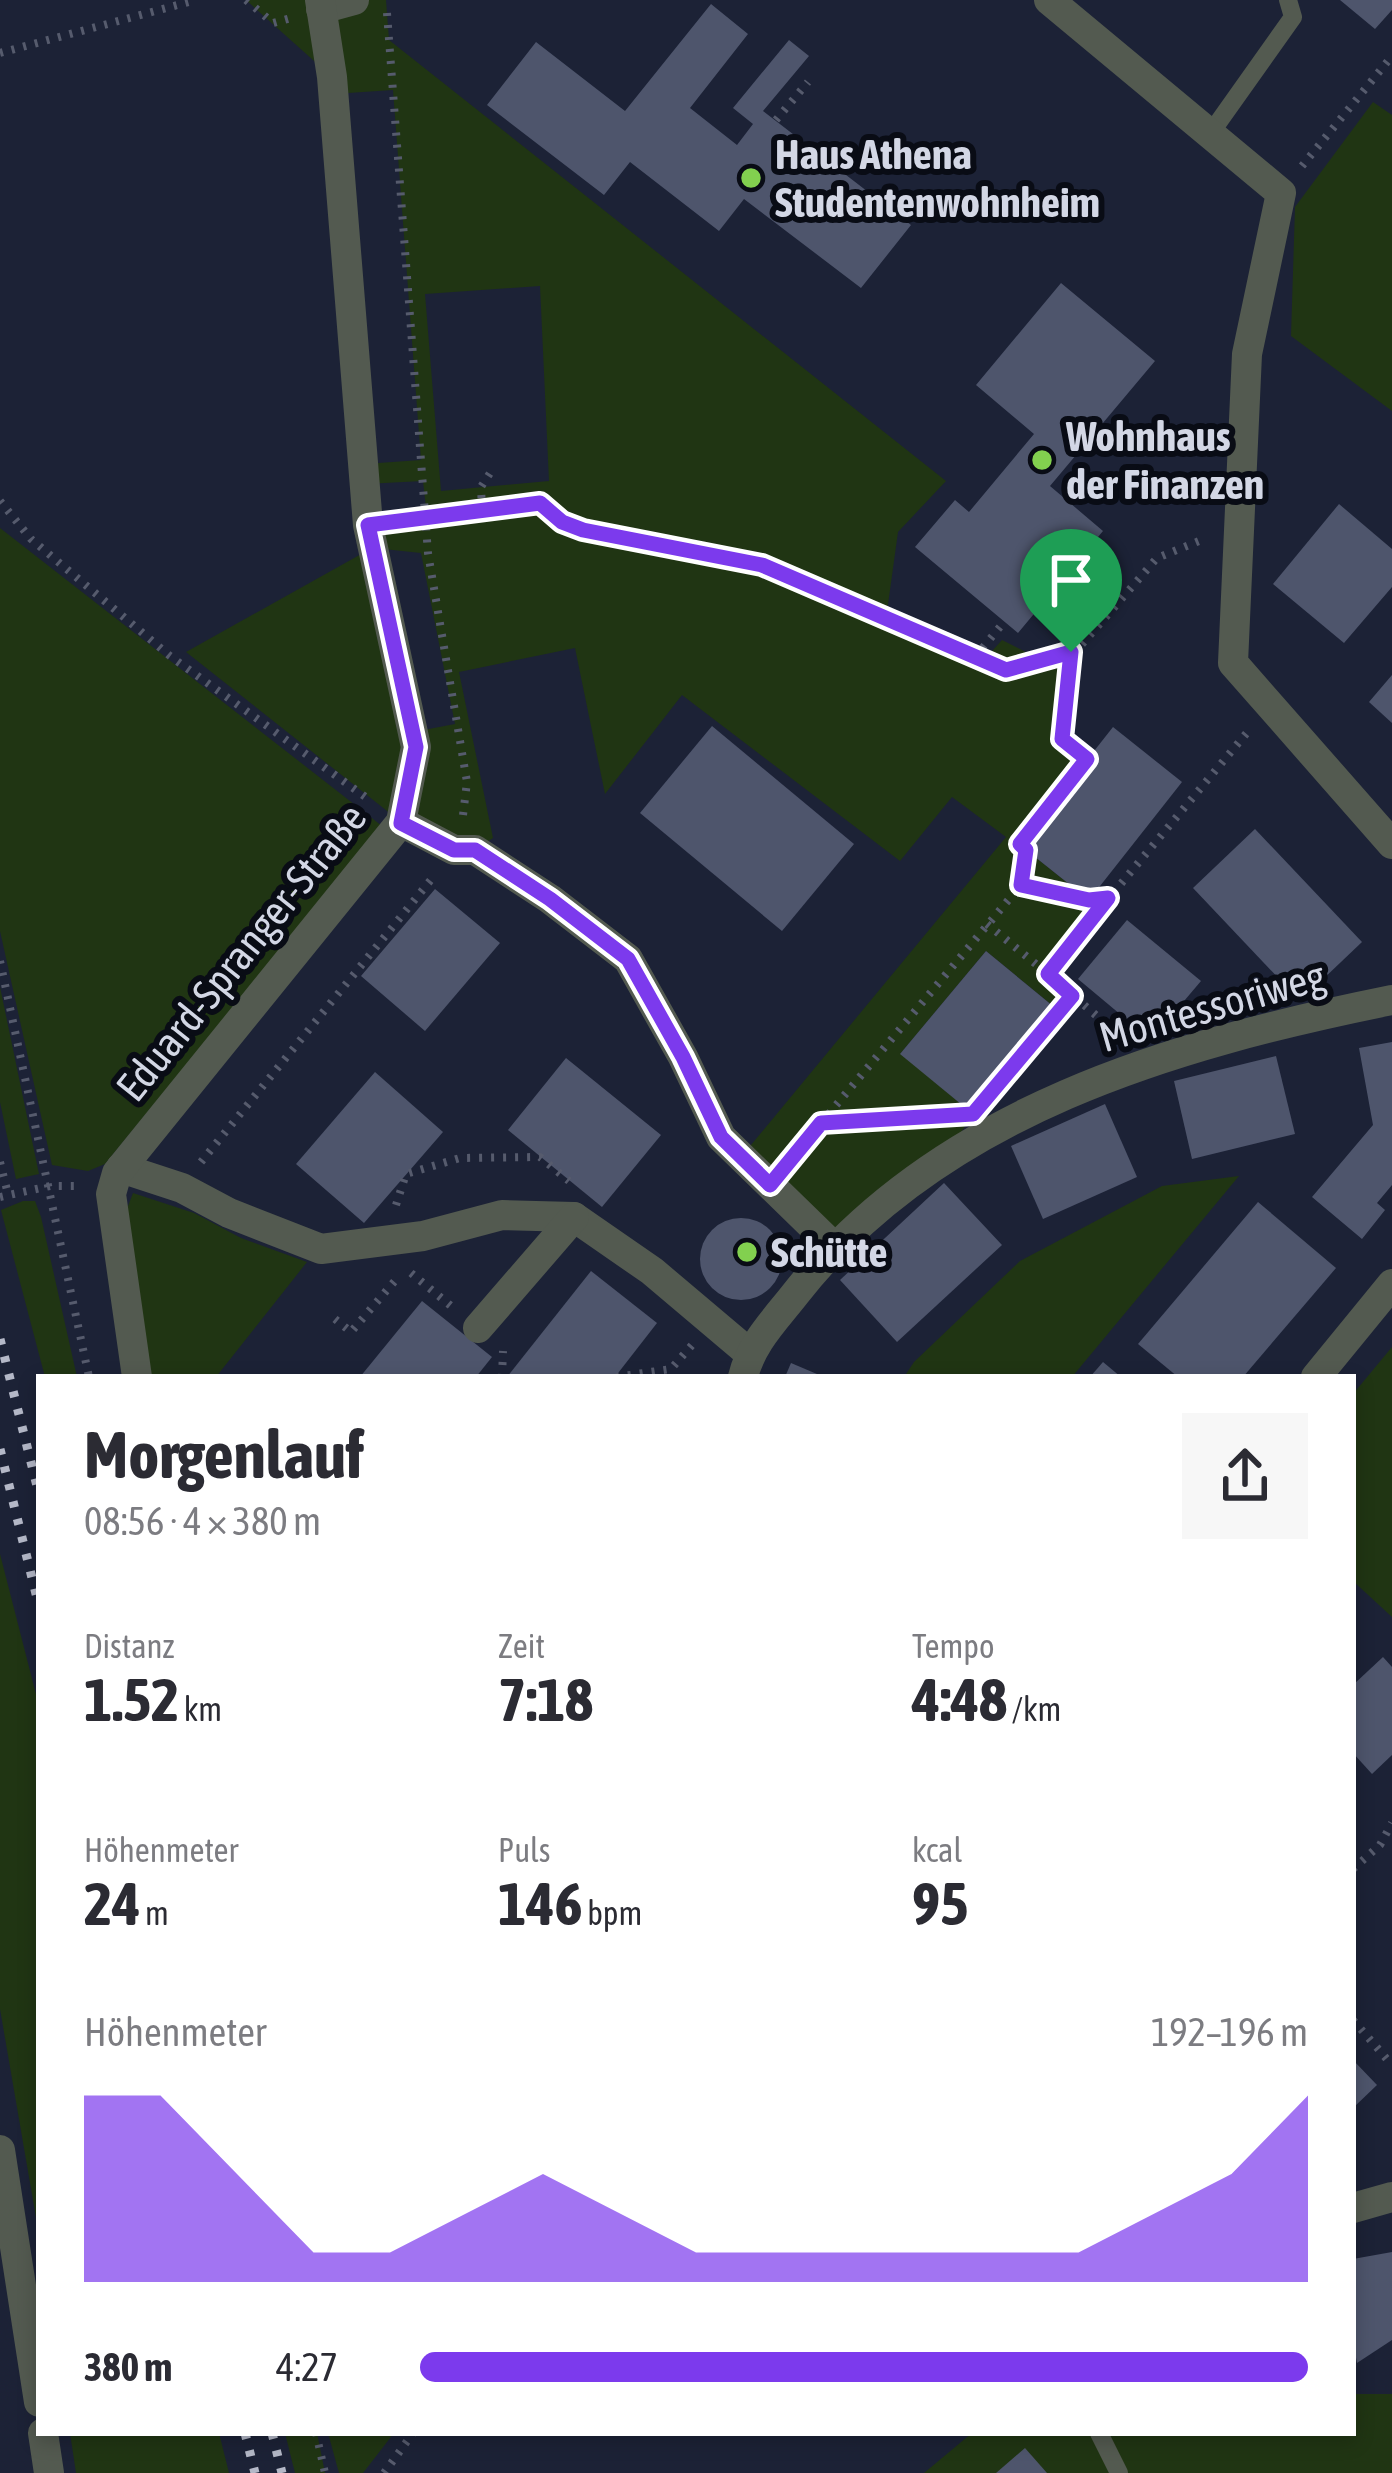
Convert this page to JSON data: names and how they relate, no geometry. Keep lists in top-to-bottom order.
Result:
{
  "streets": {
    "street": ["Eduard-Spranger-Straße", "Montessoriweg"]
  },
  "places": ["Haus Athena Studentenwohnheim", "Wohnhaus der Finanzen", "Schütte"],
  "page": {
    "heading": ["Morgenlauf", "08:56 · 4 × 380 m"],
    "stats": [
      ["Distanz", "1.52 km"],
      ["Zeit", "7:18"],
      ["Tempo", "4:48 /km"],
      ["Höhenmeter", "24 m"],
      ["Puls", "146 bpm"],
      ["kcal", "95"]
    ],
    "chart": ["Höhenmeter", "192–196 m"],
    "list": [
      {
        "name": "380 m",
        "note": "4:27"
      }
    ]
  }
}
